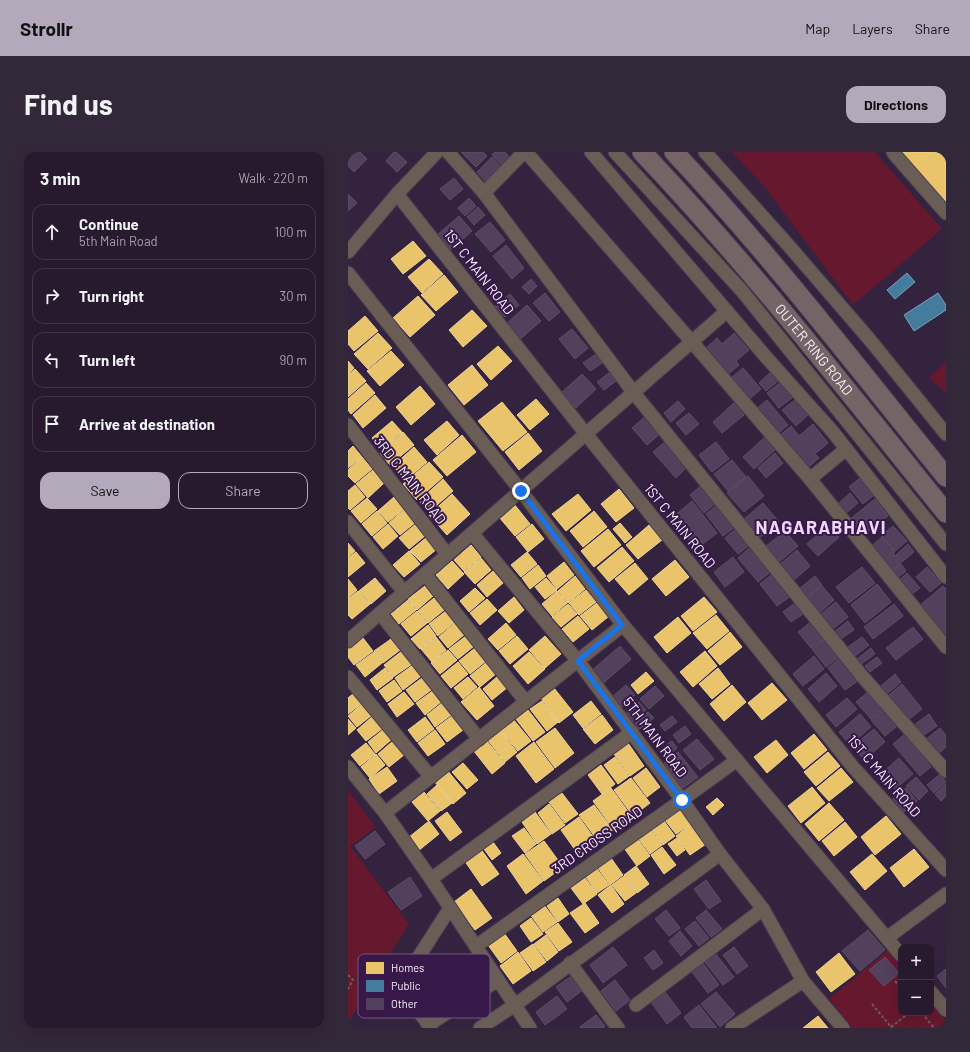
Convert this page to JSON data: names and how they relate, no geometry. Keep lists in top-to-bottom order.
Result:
{
  "streets": {
    "highway": ["OUTER RING ROAD"],
    "street": [
      "1ST C MAIN ROAD",
      "3RD C MAIN ROAD",
      "5TH MAIN ROAD",
      "3RD CROSS ROAD"
    ]
  },
  "crossings": [
    ["5TH MAIN ROAD", "3RD CROSS ROAD"]
  ],
  "districts": ["NAGARABHAVI"],
  "legend": ["Homes", "Public", "Other"],
  "page": {
    "header": "Strollr",
    "nav": ["Map", "Layers", "Share"],
    "buttons": [
      "Directions",
      ["Save", "Share"]
    ],
    "title": "Find us",
    "heading": ["3 min", "Walk · 220 m"],
    "list": [
      ["Continue", "5th Main Road", "100 m"],
      ["Turn right", "30 m"],
      ["Turn left", "90 m"],
      "Arrive at destination"
    ],
    "map_buttons": ["+", "−"]
  }
}
